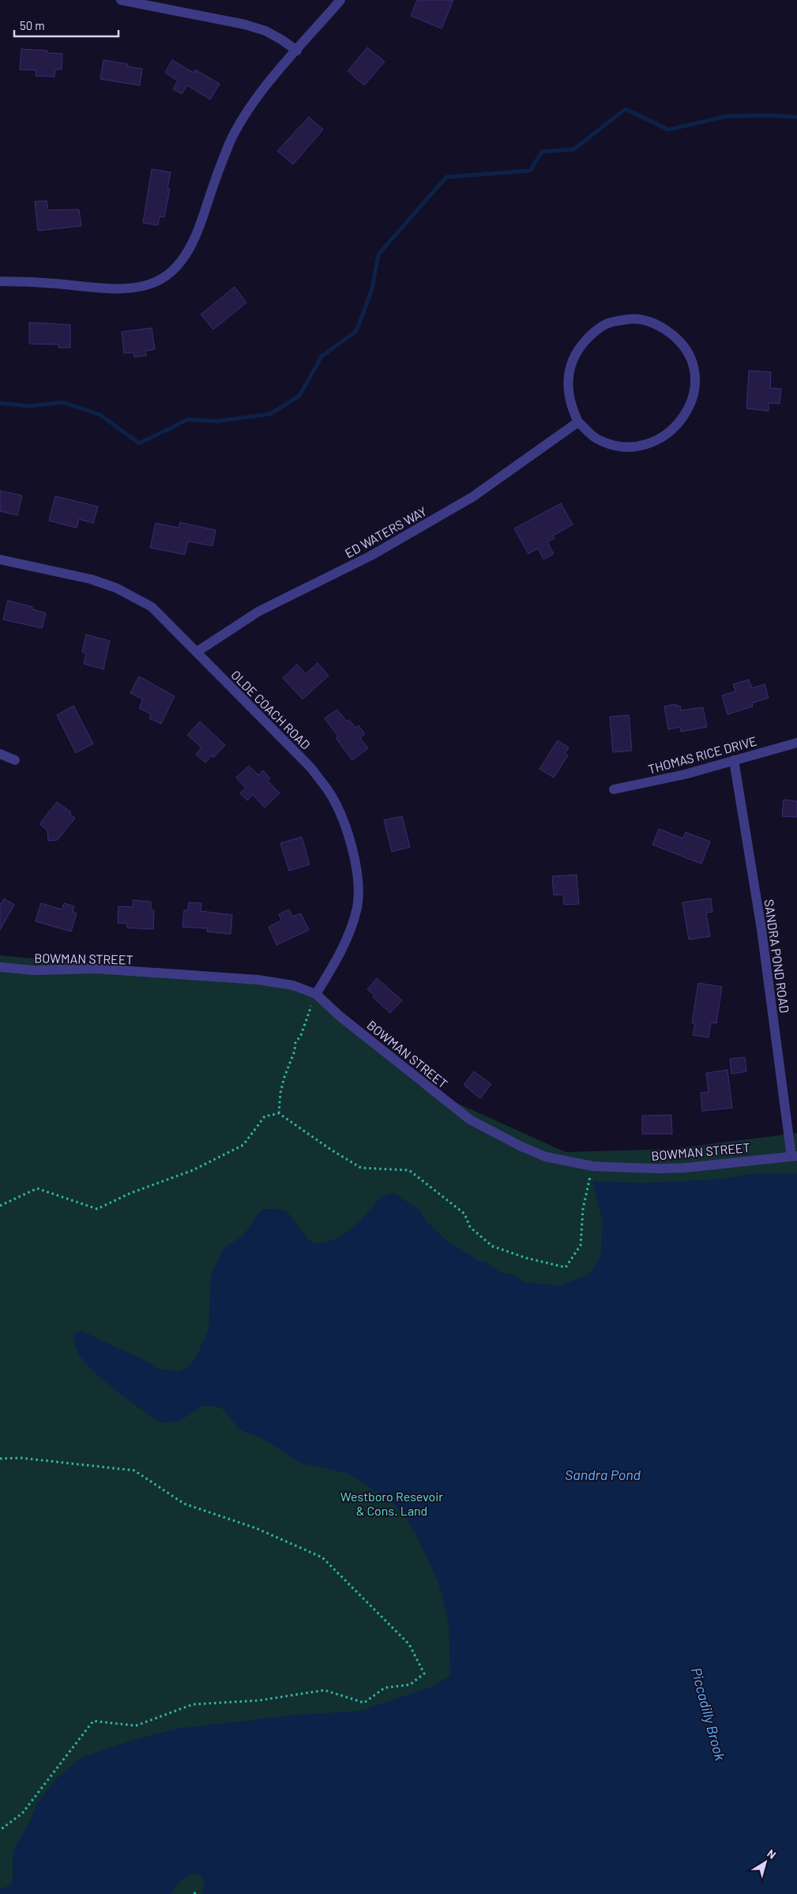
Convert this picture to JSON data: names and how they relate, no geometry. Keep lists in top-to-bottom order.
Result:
{
  "streets": {
    "street": [
      "ED WATERS WAY",
      "OLDE COACH ROAD",
      "THOMAS RICE DRIVE",
      "SANDRA POND ROAD",
      "BOWMAN STREET"
    ]
  },
  "crossings": [
    ["ED WATERS WAY", "OLDE COACH ROAD"],
    ["OLDE COACH ROAD", "BOWMAN STREET"],
    ["THOMAS RICE DRIVE", "SANDRA POND ROAD"],
    ["SANDRA POND ROAD", "BOWMAN STREET"]
  ],
  "water": ["Sandra Pond", "Piccadilly Brook"],
  "parks": ["Westboro Resevoir & Cons. Land"],
  "scale_bar": "50 m",
  "north": "top right"
}
